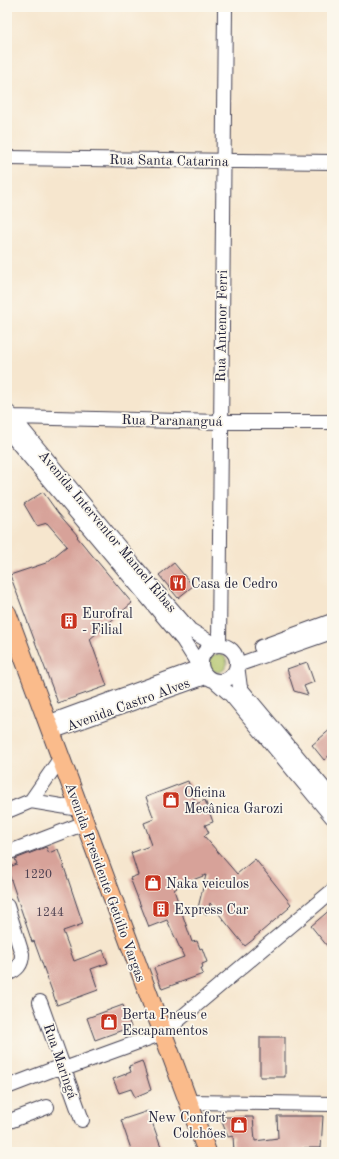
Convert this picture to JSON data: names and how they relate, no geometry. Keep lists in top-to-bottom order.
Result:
{
  "streets": {
    "main road": ["Avenida Presidente Getúlio Vargas"],
    "street": [
      "Rua Santa Catarina",
      "Rua Antenor Ferri",
      "Rua Parananguá",
      "Avenida Interventor Manoel Ribas",
      "Avenida Castro Alves",
      "Rua Maringá"
    ]
  },
  "crossings": [
    ["Rua Santa Catarina", "Rua Antenor Ferri"],
    ["Rua Antenor Ferri", "Rua Parananguá"],
    ["Rua Antenor Ferri", "Avenida Interventor Manoel Ribas"],
    ["Rua Antenor Ferri", "Avenida Castro Alves"],
    ["Rua Parananguá", "Avenida Interventor Manoel Ribas"],
    ["Avenida Interventor Manoel Ribas", "Avenida Castro Alves"],
    ["Avenida Castro Alves", "Avenida Presidente Getúlio Vargas"]
  ],
  "places": {
    "restaurant": ["Casa de Cedro"],
    "building": ["Eurofral - Filial", "Express Car"],
    "shop": [
      "Oficina Mecânica Garozi",
      "Naka veiculos",
      "Berta Pneus e Escapamentos",
      "New Confort Colchões"
    ]
  },
  "house_numbers": ["1220", "1244"]
}
